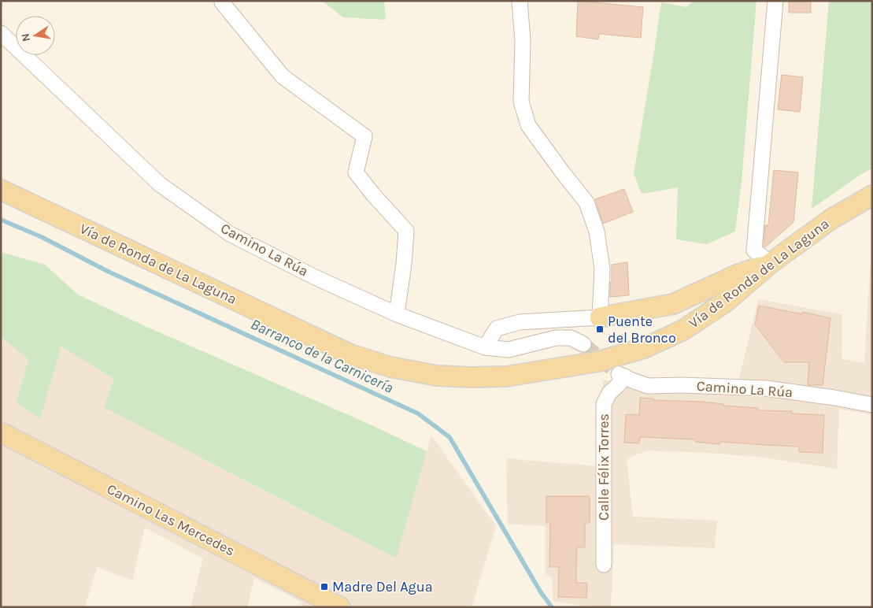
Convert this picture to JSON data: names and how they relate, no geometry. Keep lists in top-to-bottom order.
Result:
{
  "streets": {
    "main road": ["Vía de Ronda de La Laguna", "Camino Las Mercedes"],
    "street": ["Camino La Rúa", "Calle Félix Torres"]
  },
  "crossings": [
    ["Camino La Rúa", "Calle Félix Torres"]
  ],
  "water": ["Barranco de la Carnicería"],
  "places": {
    "transit": ["Puente del Bronco", "Madre Del Agua"]
  },
  "north": "left"
}
